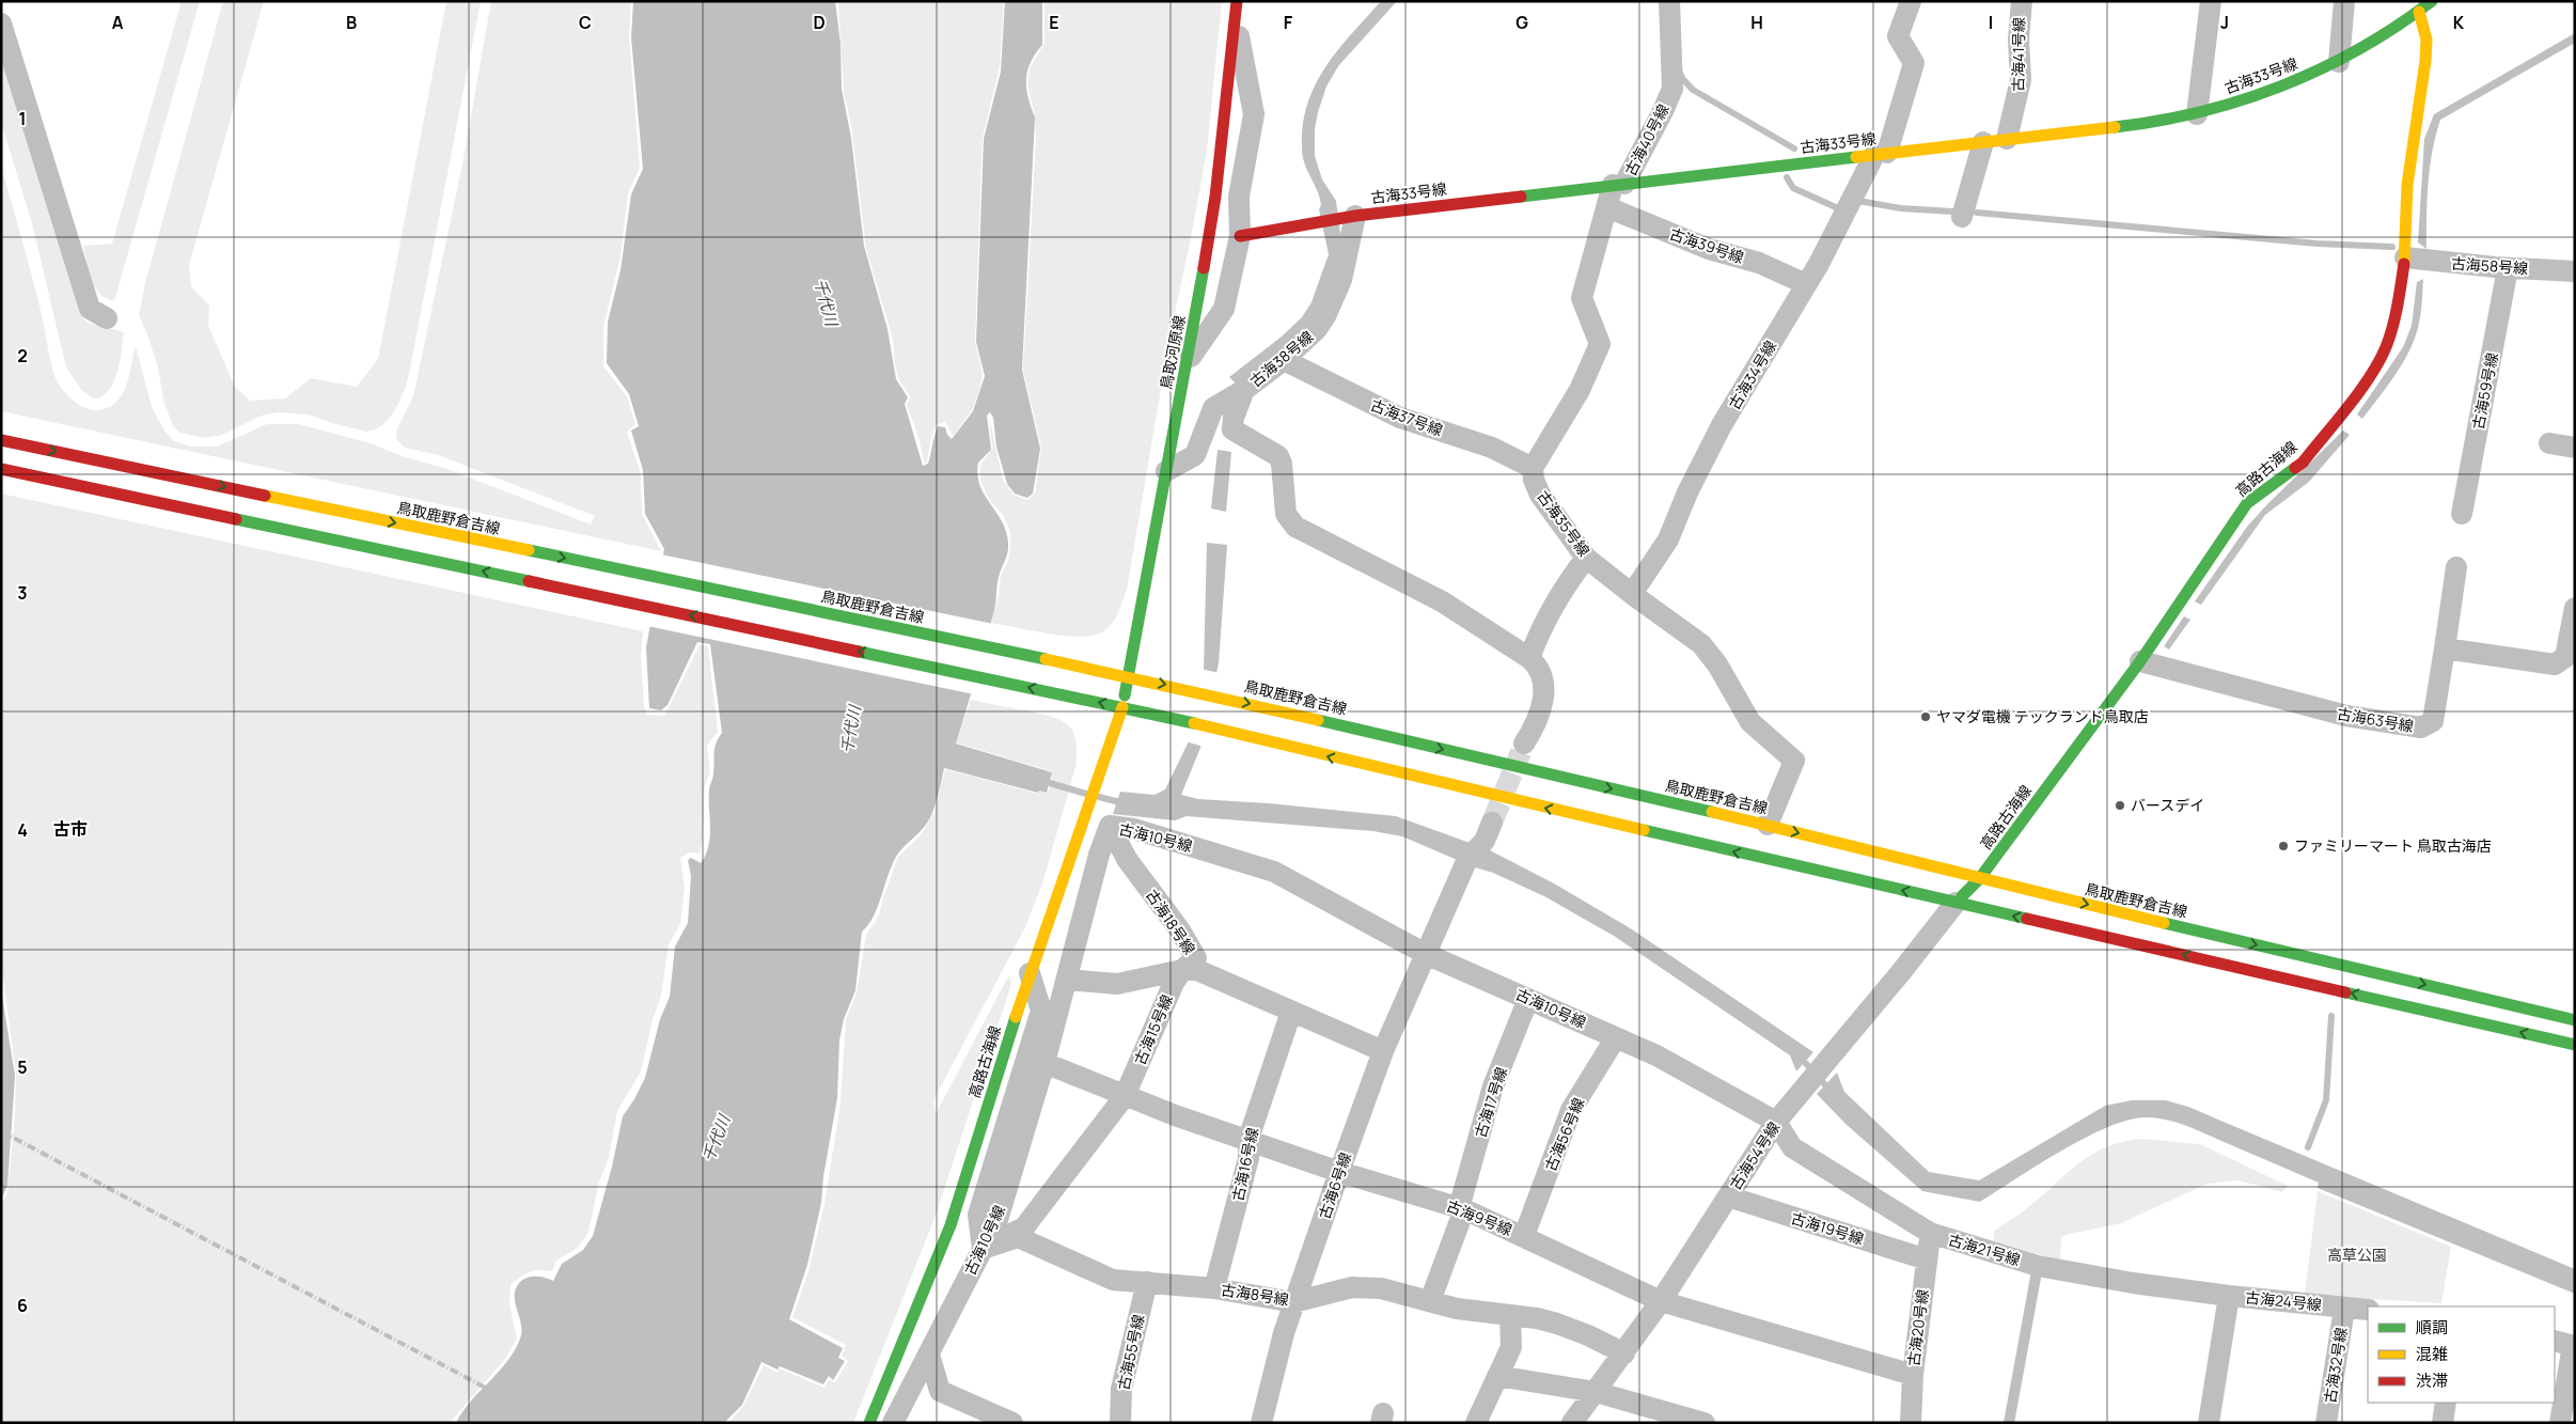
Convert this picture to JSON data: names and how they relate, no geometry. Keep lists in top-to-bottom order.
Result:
{
  "streets": {
    "main road": [
      "古海33号線",
      "鳥取河原線",
      "高路古海線",
      "鳥取鹿野倉吉線"
    ],
    "street": [
      "古海41号線",
      "古海40号線",
      "古海39号線",
      "古海58号線",
      "古海38号線",
      "古海34号線",
      "古海59号線",
      "古海37号線",
      "古海35号線",
      "古海63号線",
      "古海10号線",
      "古海18号線",
      "古海15号線",
      "古海17号線",
      "古海56号線",
      "古海54号線",
      "古海16号線",
      "古海6号線",
      "古海9号線",
      "古海19号線",
      "古海21号線",
      "古海8号線",
      "古海24号線",
      "古海20号線",
      "古海55号線",
      "古海32号線"
    ]
  },
  "crossings": [
    ["古海41号線", "古海33号線"],
    ["古海33号線", "古海40号線"],
    ["古海33号線", "古海38号線"],
    ["古海33号線", "古海34号線"],
    ["古海33号線", "高路古海線"],
    ["古海39号線", "古海34号線"],
    ["古海58号線", "古海59号線"],
    ["古海58号線", "高路古海線"],
    ["鳥取河原線", "古海38号線"],
    ["鳥取河原線", "高路古海線"],
    ["鳥取河原線", "鳥取鹿野倉吉線"],
    ["古海38号線", "古海37号線"],
    ["古海34号線", "古海35号線"],
    ["古海37号線", "古海35号線"],
    ["高路古海線", "鳥取鹿野倉吉線"],
    ["高路古海線", "古海63号線"],
    ["高路古海線", "古海54号線"],
    ["鳥取鹿野倉吉線", "古海35号線"],
    ["古海10号線", "古海18号線"],
    ["古海10号線", "古海15号線"],
    ["古海10号線", "古海17号線"],
    ["古海10号線", "古海56号線"],
    ["古海10号線", "古海54号線"],
    ["古海10号線", "古海6号線"],
    ["古海10号線", "古海9号線"],
    ["古海10号線", "古海21号線"],
    ["古海10号線", "古海8号線"],
    ["古海18号線", "古海15号線"],
    ["古海15号線", "古海9号線"],
    ["古海15号線", "古海8号線"],
    ["古海17号線", "古海9号線"],
    ["古海17号線", "古海8号線"],
    ["古海56号線", "古海9号線"],
    ["古海54号線", "古海9号線"],
    ["古海54号線", "古海19号線"],
    ["古海54号線", "古海21号線"],
    ["古海54号線", "古海8号線"],
    ["古海16号線", "古海9号線"],
    ["古海16号線", "古海8号線"],
    ["古海6号線", "古海9号線"],
    ["古海6号線", "古海8号線"],
    ["古海9号線", "古海20号線"],
    ["古海19号線", "古海20号線"],
    ["古海21号線", "古海24号線"],
    ["古海21号線", "古海20号線"],
    ["古海8号線", "古海55号線"],
    ["古海24号線", "古海32号線"]
  ],
  "districts": ["古市"],
  "water": ["千代川"],
  "parks": ["高草公園"],
  "places": ["ヤマダ電機 テックランド鳥取店", "バースデイ", "ファミリーマート 鳥取古海店"],
  "legend": ["順調", "混雑", "渋滞"],
  "grid": {
    "columns": [
      "A",
      "B",
      "C",
      "D",
      "E",
      "F",
      "G",
      "H",
      "I",
      "J",
      "K"
    ],
    "rows": [
      "1",
      "2",
      "3",
      "4",
      "5",
      "6"
    ]
  }
}
